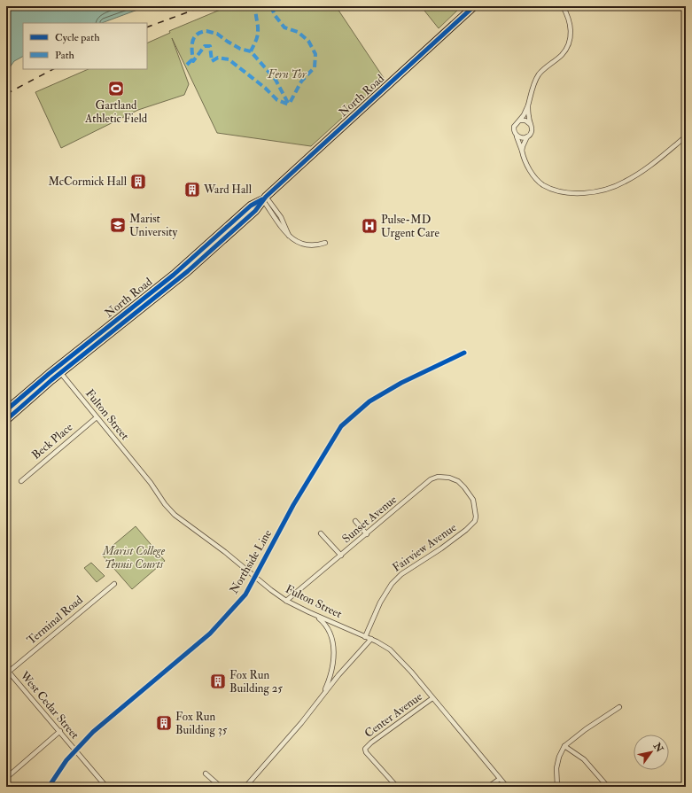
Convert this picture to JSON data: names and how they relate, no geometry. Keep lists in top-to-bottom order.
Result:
{
  "streets": {
    "highway": ["North Road"],
    "street": [
      "Fulton Street",
      "Beck Place",
      "Sunset Avenue",
      "Fairview Avenue",
      "Terminal Road",
      "West Cedar Street",
      "Center Avenue"
    ],
    "cycle path": ["Northside Line"]
  },
  "crossings": [
    ["North Road", "Fulton Street"],
    ["Fulton Street", "Beck Place"],
    ["Fulton Street", "Sunset Avenue"],
    ["Fulton Street", "Fairview Avenue"],
    ["Fulton Street", "Center Avenue"],
    ["Sunset Avenue", "Fairview Avenue"],
    ["Terminal Road", "West Cedar Street"]
  ],
  "parks": ["Fern Tor", "Marist College Tennis Courts"],
  "places": {
    "sports": ["Gartland Athletic Field"],
    "building": [
      "McCormick Hall",
      "Ward Hall",
      "Fox Run Building 25",
      "Fox Run Building 35"
    ],
    "school or university": ["Marist University"],
    "hospital": ["Pulse-MD Urgent Care"]
  },
  "legend": ["Cycle path", "Path"],
  "north": "top right"
}
